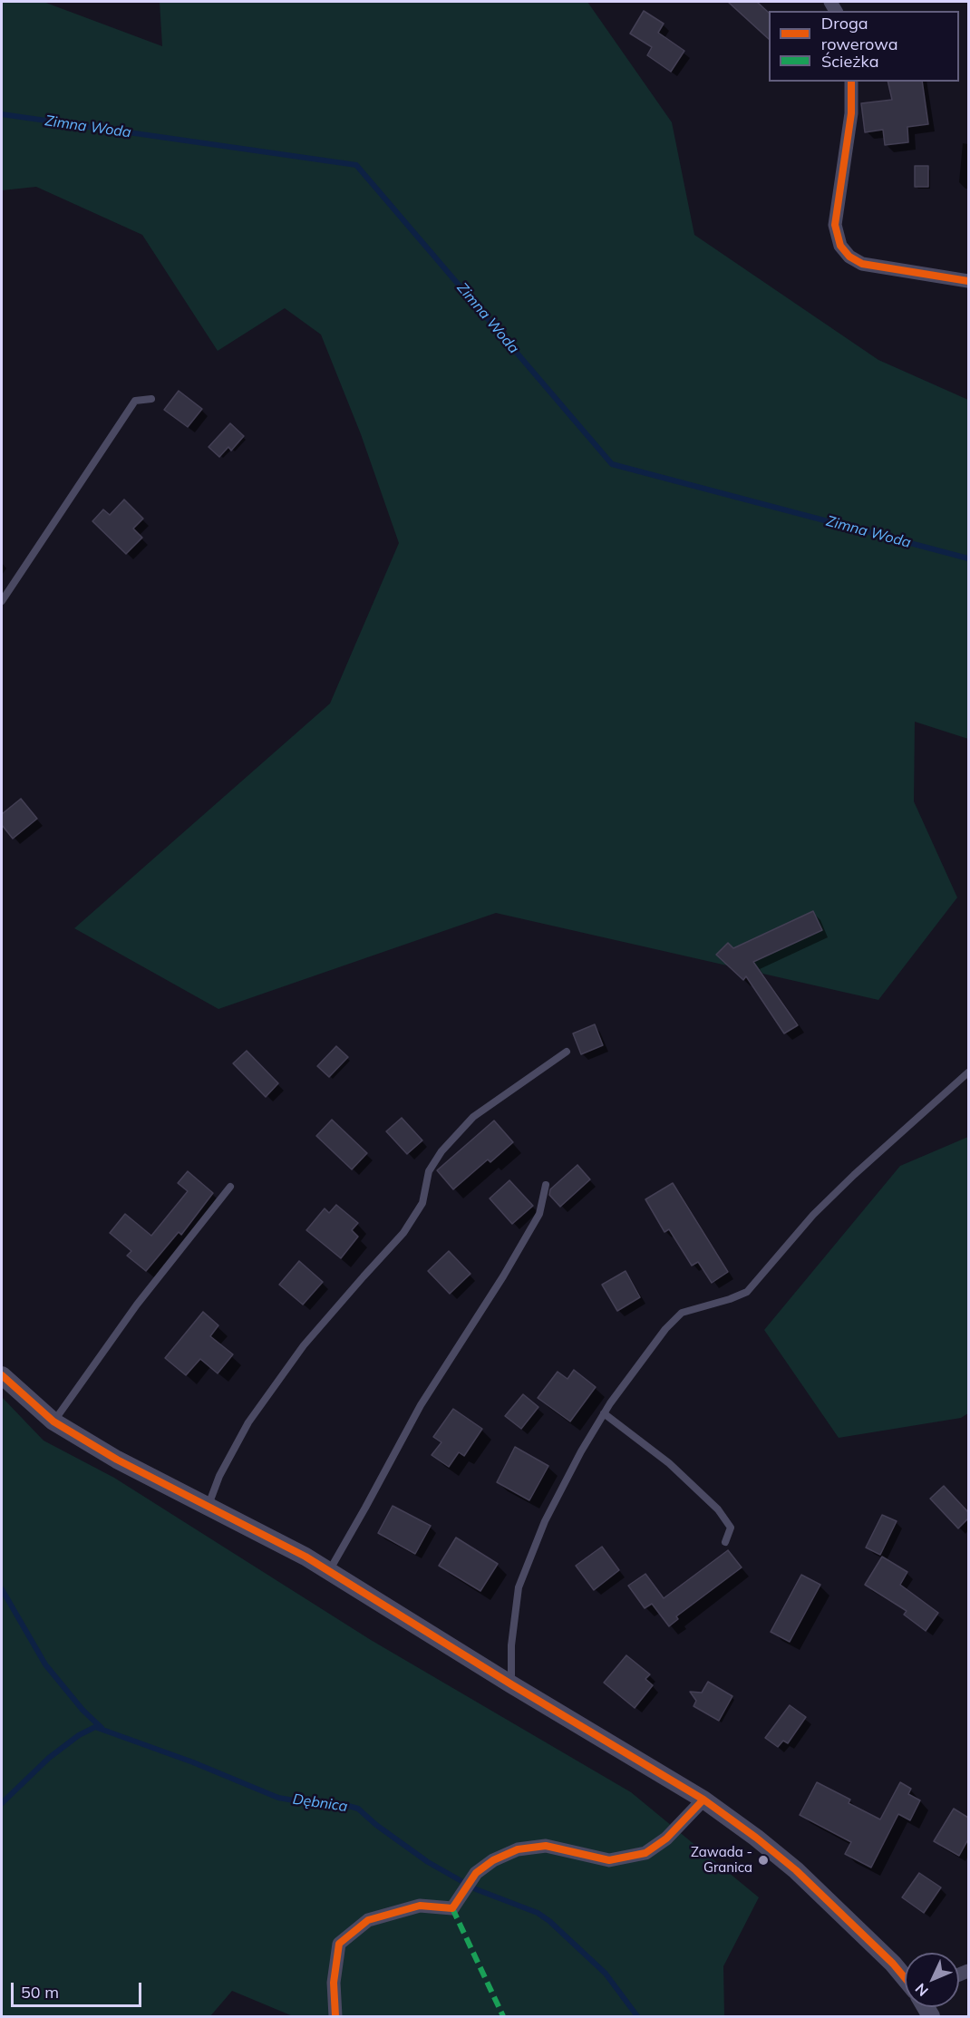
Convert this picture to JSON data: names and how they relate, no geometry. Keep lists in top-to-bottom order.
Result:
{
  "water": ["Zimna Woda", "Dębnica"],
  "places": ["Zawada - Granica"],
  "legend": ["Droga rowerowa", "Ścieżka"],
  "scale_bar": "50 m",
  "north": "bottom left"
}
